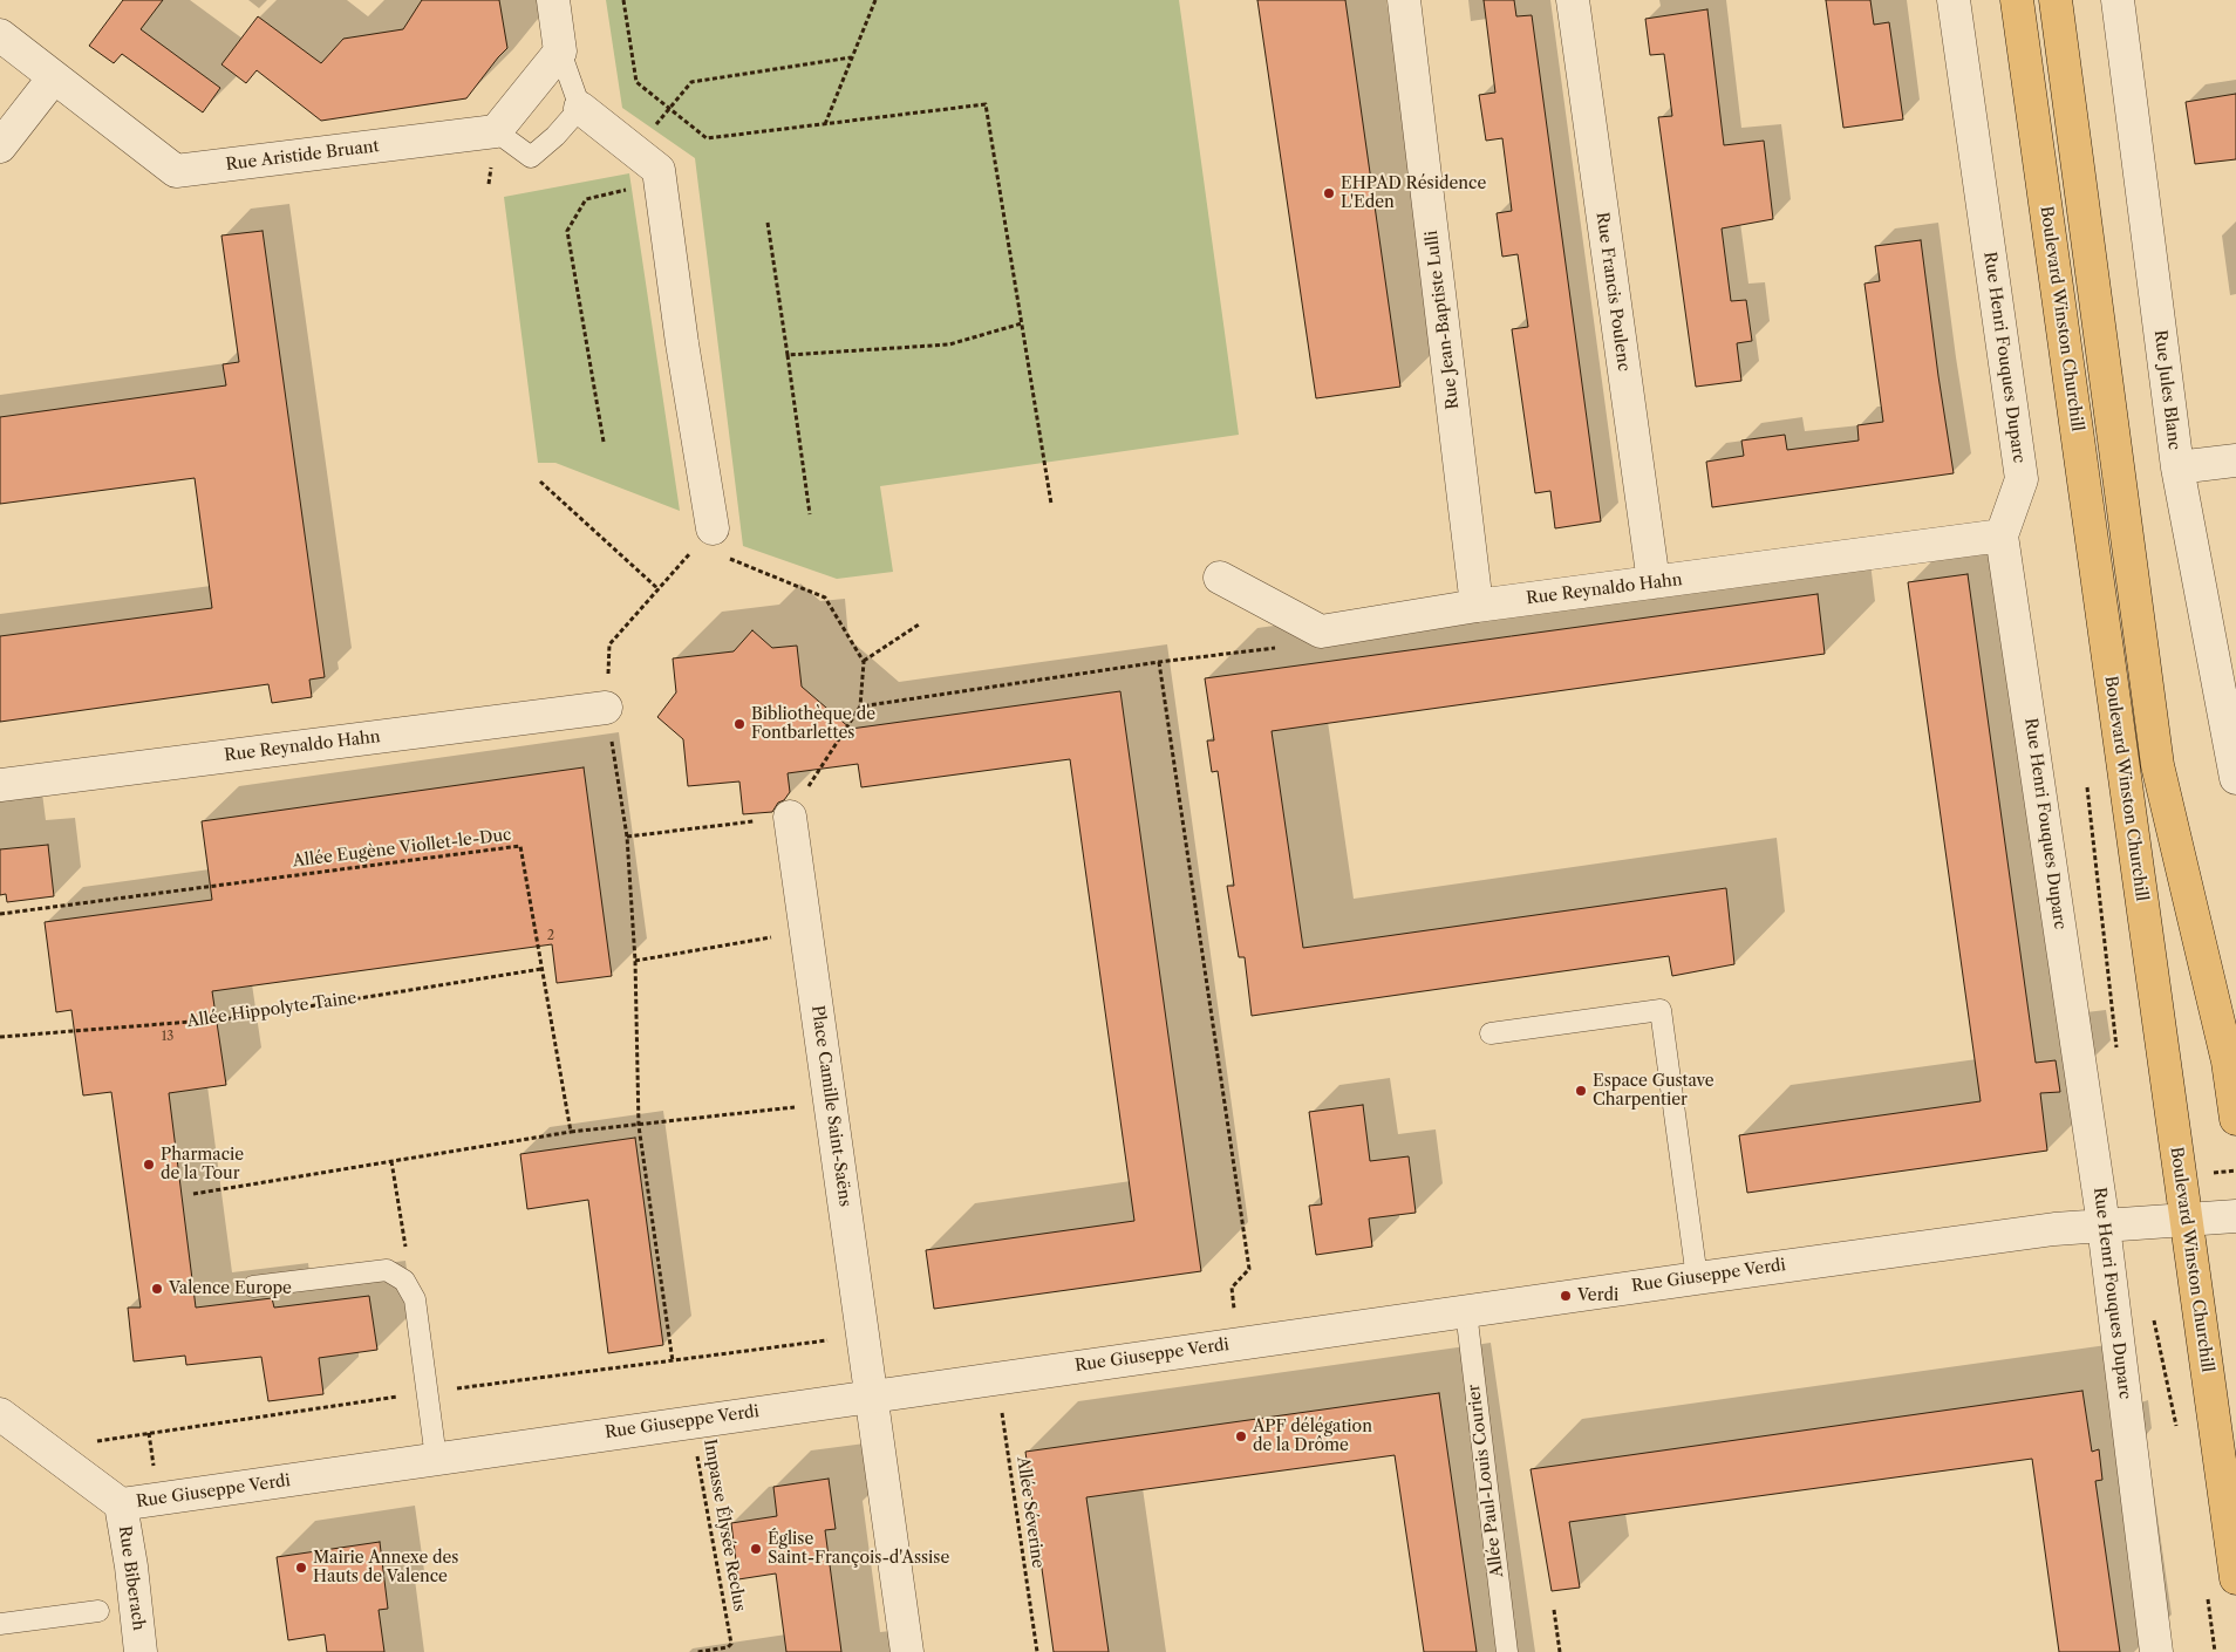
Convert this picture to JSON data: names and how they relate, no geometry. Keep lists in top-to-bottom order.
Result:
{
  "streets": {
    "main road": ["Boulevard Winston Churchill"],
    "street": [
      "Rue Aristide Bruant",
      "Rue Francis Poulenc",
      "Rue Jean-Baptiste Lulli",
      "Rue Henri Fouques Duparc",
      "Rue Jules Blanc",
      "Rue Reynaldo Hahn",
      "Place Camille Saint-Saëns",
      "Rue Giuseppe Verdi",
      "Rue Biberach"
    ],
    "lane": ["Allée Paul-Louis Courier"],
    "path": [
      "Allée Eugène Viollet-le-Duc",
      "Allée Hippolyte Taine",
      "Allée Séverine",
      "Impasse Élysée Reclus"
    ]
  },
  "crossings": [
    ["Rue Francis Poulenc", "Rue Reynaldo Hahn"],
    ["Boulevard Winston Churchill", "Rue Giuseppe Verdi"],
    ["Rue Jean-Baptiste Lulli", "Rue Reynaldo Hahn"],
    ["Rue Henri Fouques Duparc", "Rue Reynaldo Hahn"],
    ["Rue Henri Fouques Duparc", "Rue Giuseppe Verdi"],
    ["Allée Eugène Viollet-le-Duc", "Allée Hippolyte Taine"],
    ["Place Camille Saint-Saëns", "Rue Giuseppe Verdi"],
    ["Rue Giuseppe Verdi", "Allée Paul-Louis Courier"],
    ["Rue Giuseppe Verdi", "Allée Séverine"],
    ["Rue Giuseppe Verdi", "Impasse Élysée Reclus"],
    ["Rue Giuseppe Verdi", "Rue Biberach"]
  ],
  "places": [
    "EHPAD Résidence L'Eden",
    "Bibliothèque de Fontbarlettes",
    "Espace Gustave Charpentier",
    "Pharmacie de la Tour",
    "Valence Europe",
    "Verdi",
    "APF délégation de la Drôme",
    "Église Saint-François-d'Assise",
    "Mairie Annexe des Hauts de Valence"
  ],
  "house_numbers": ["2", "13"]
}
